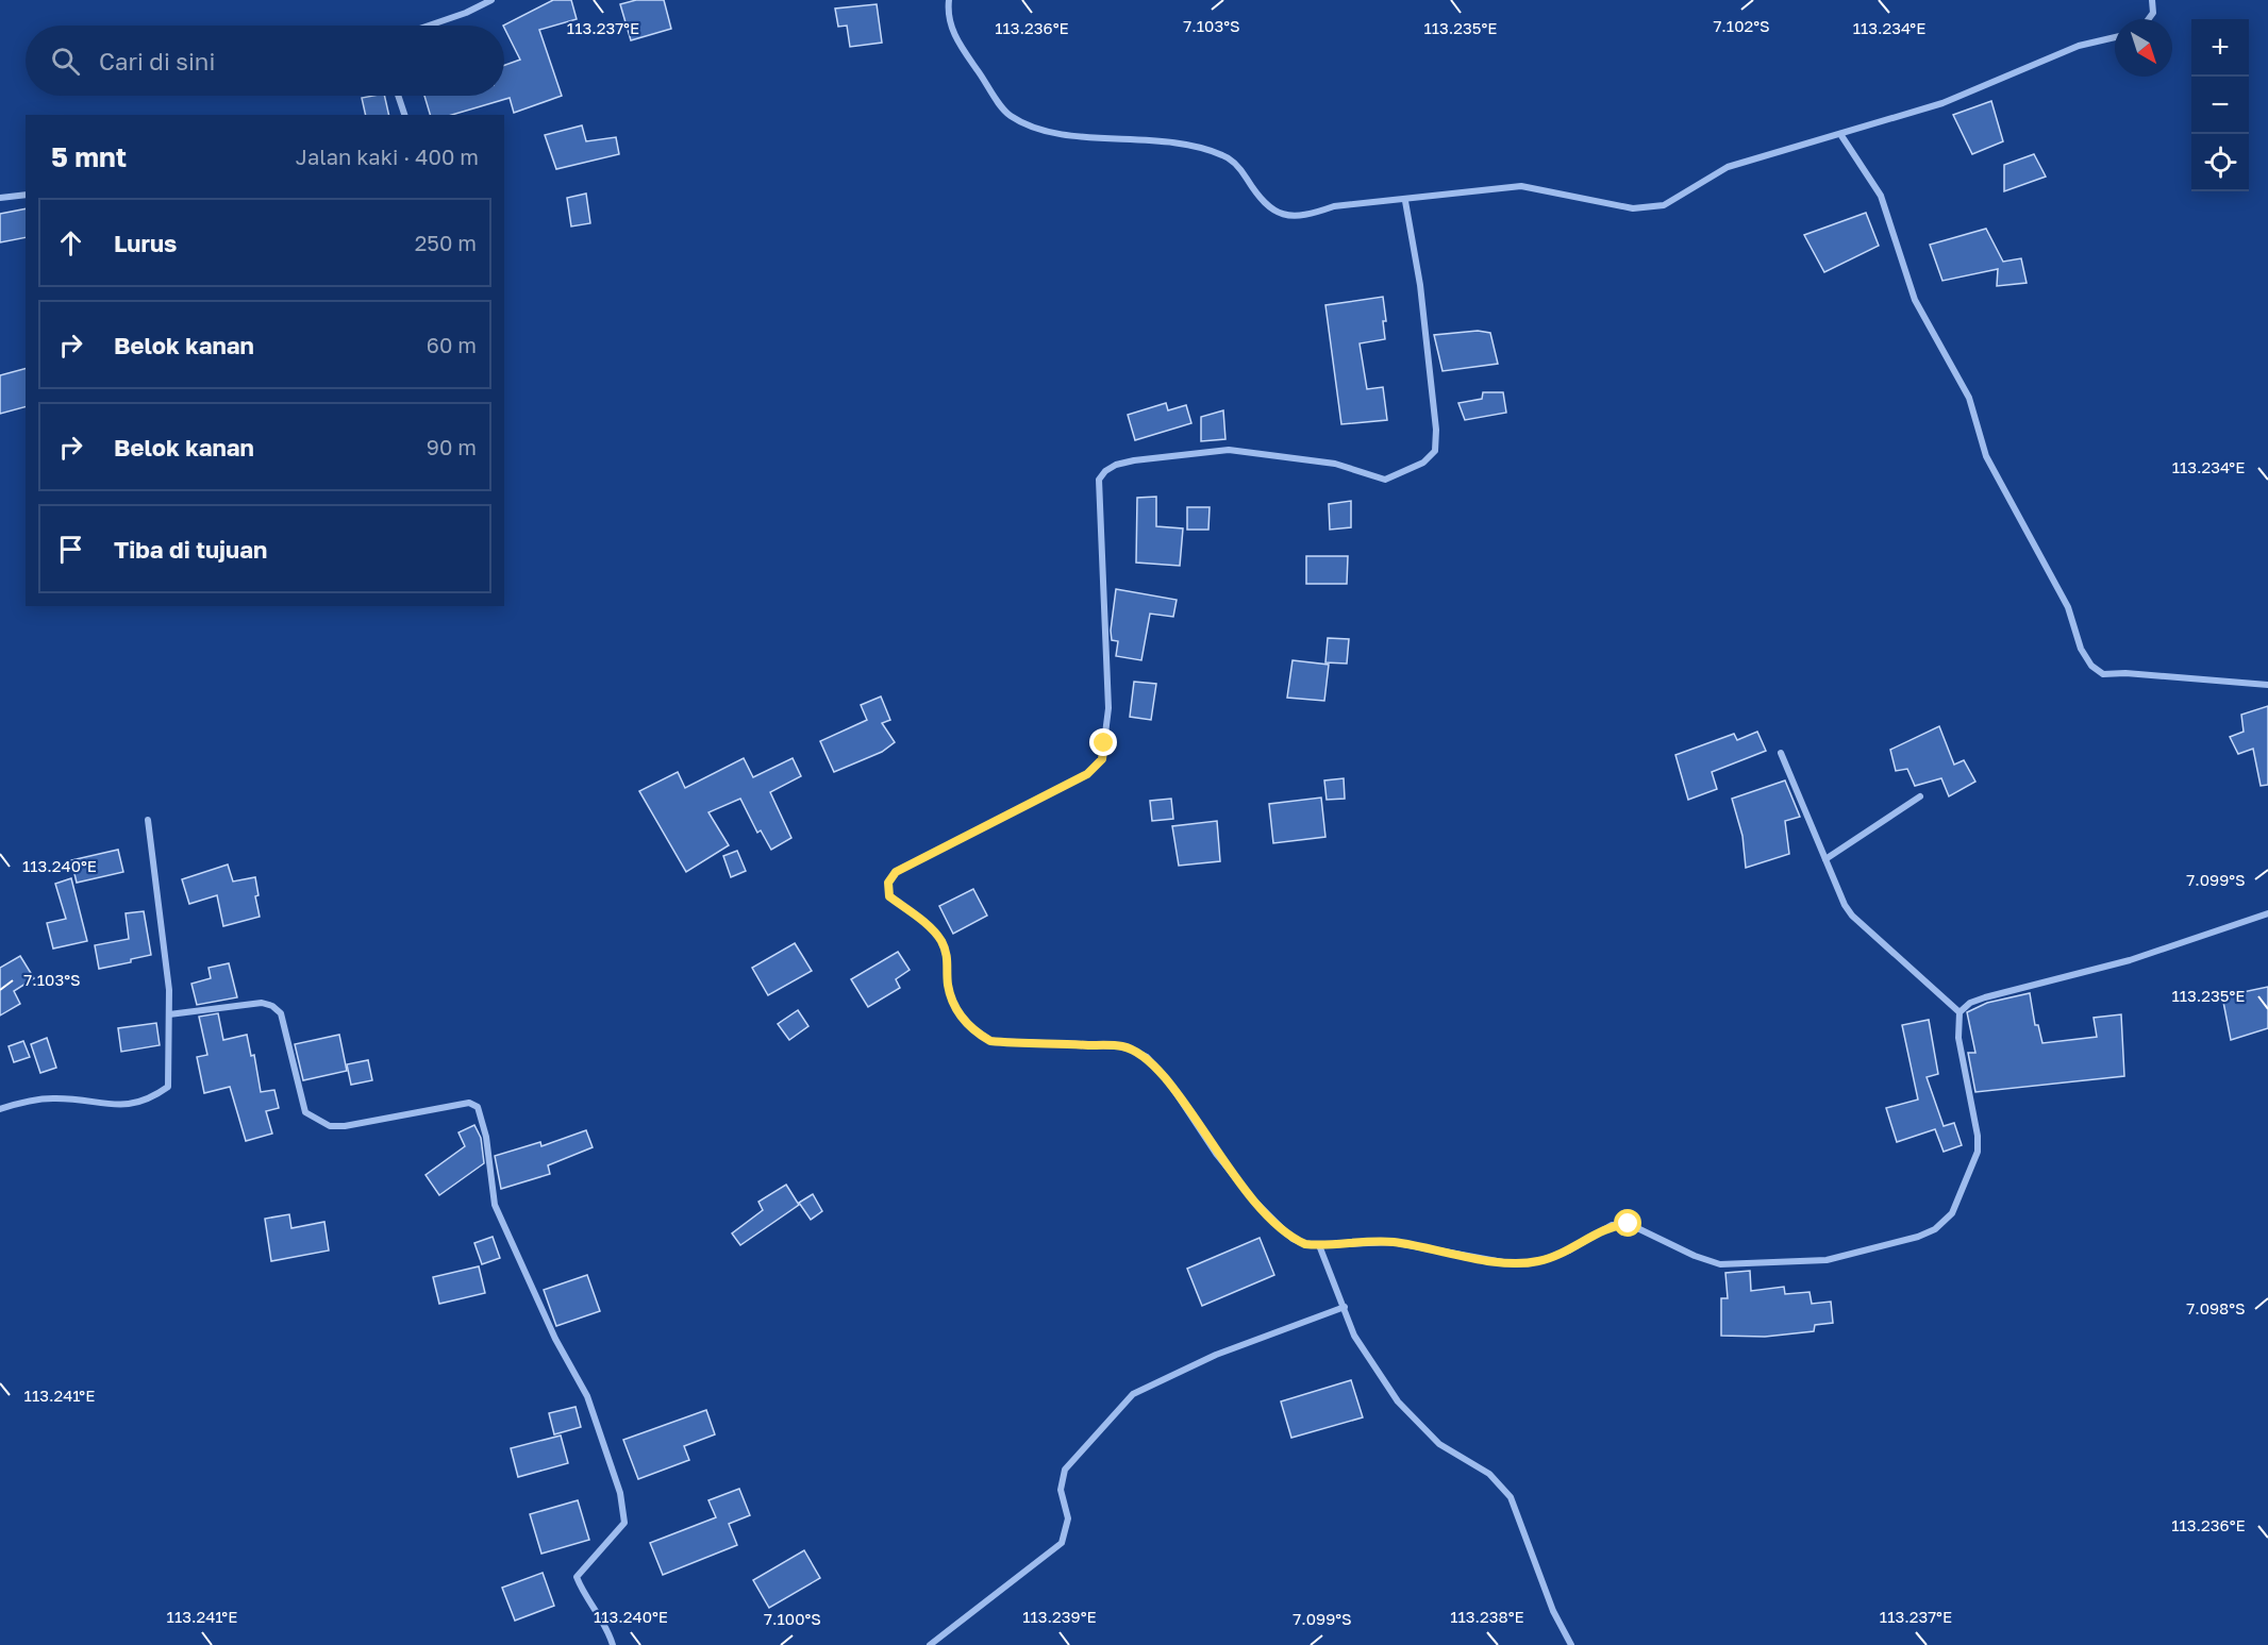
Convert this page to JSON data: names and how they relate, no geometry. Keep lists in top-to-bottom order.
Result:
{
  "north": "bottom right",
  "page": {
    "map_buttons": ["+", "−"],
    "search": "Cari di sini",
    "heading": ["5 mnt", "Jalan kaki · 400 m"],
    "list": [
      ["Lurus", "250 m"],
      ["Belok kanan", "60 m"],
      ["Belok kanan", "90 m"],
      "Tiba di tujuan"
    ]
  },
  "coordinates": [
    "7.103°S",
    "7.102°S",
    "113.237°E",
    "113.236°E",
    "113.235°E",
    "113.234°E",
    "113.240°E",
    "7.099°S",
    "7.098°S",
    "113.241°E",
    "113.239°E",
    "113.238°E",
    "7.100°S"
  ]
}
